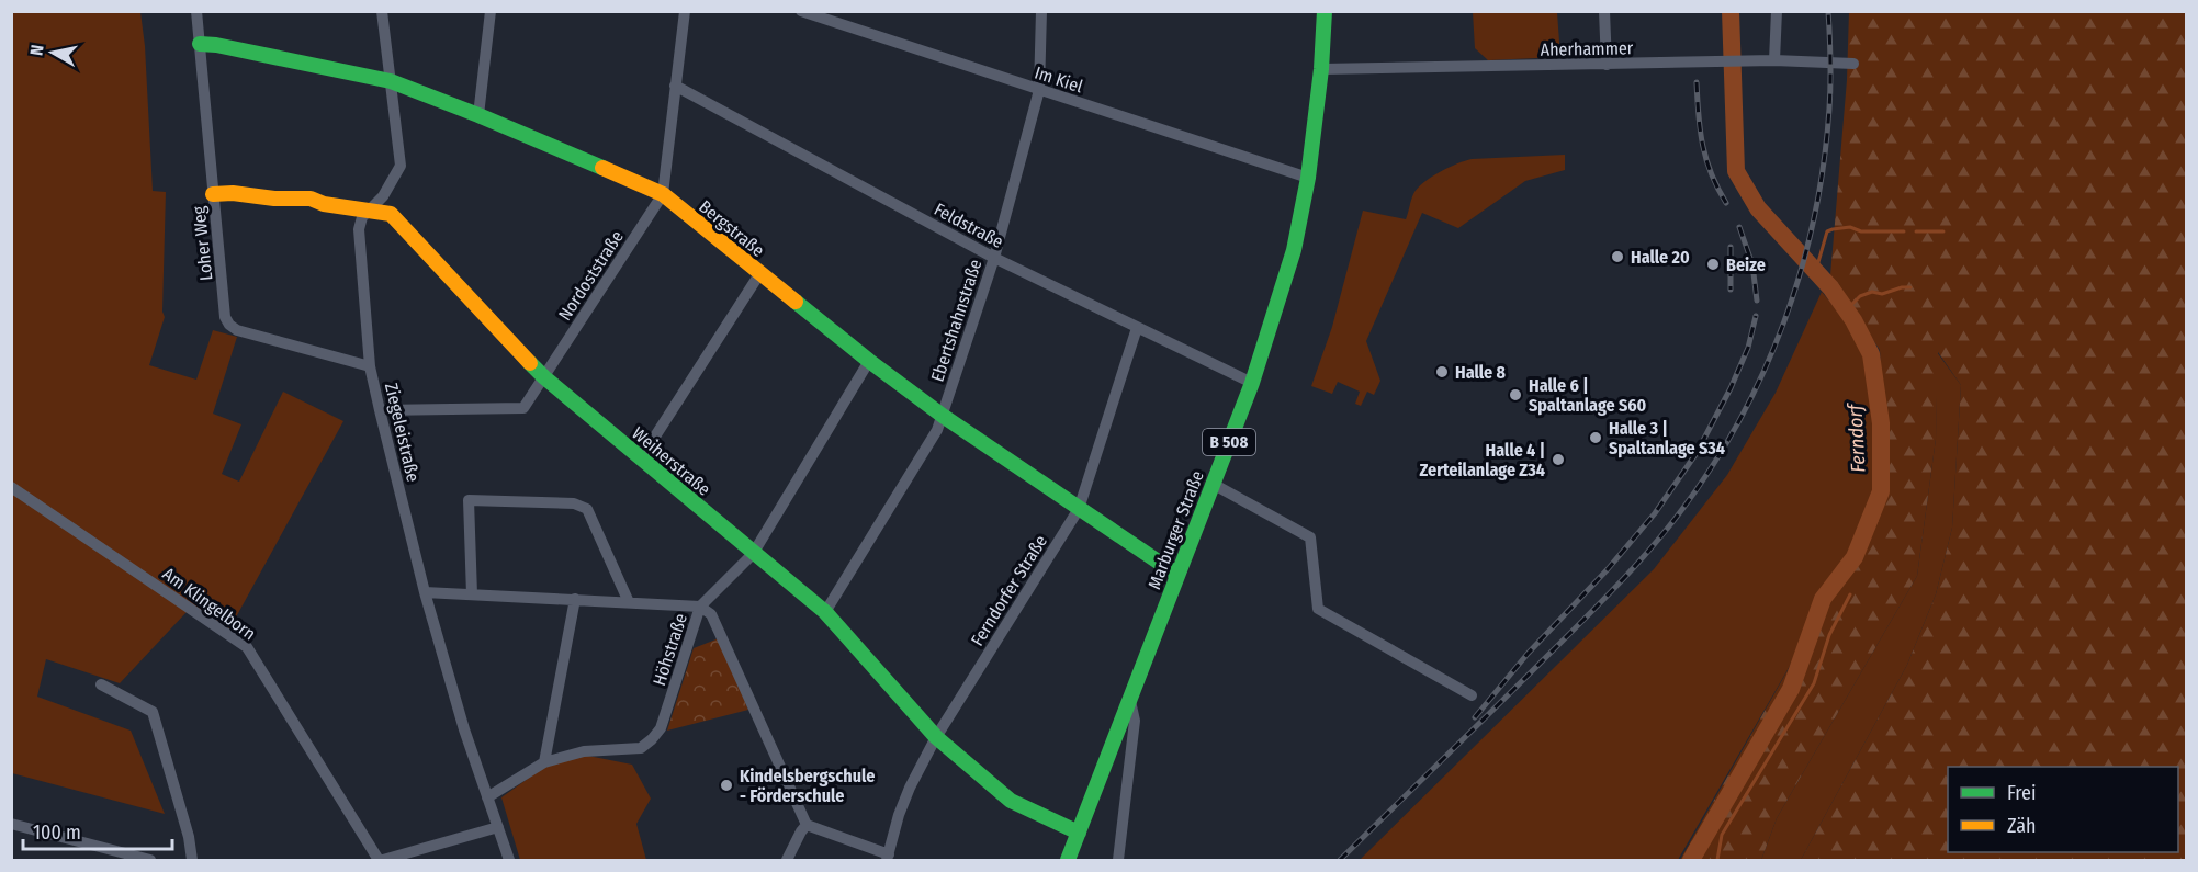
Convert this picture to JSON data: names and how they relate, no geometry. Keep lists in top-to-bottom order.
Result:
{
  "streets": {
    "street": [
      "Aherhammer",
      "Im Kiel",
      "Feldstraße",
      "Bergstraße",
      "Loher Weg",
      "Nordoststraße",
      "Ebertshahnstraße",
      "Ziegeleistraße",
      "B 508",
      "Weiherstraße",
      "Marburger Straße",
      "Ferndorfer Straße",
      "Am Klingelborn",
      "Höhstraße"
    ]
  },
  "crossings": [
    ["Aherhammer", "Marburger Straße"],
    ["Im Kiel", "Ebertshahnstraße"],
    ["Im Kiel", "Marburger Straße"],
    ["Feldstraße", "Nordoststraße"],
    ["Feldstraße", "Ebertshahnstraße"],
    ["Feldstraße", "Marburger Straße"],
    ["Feldstraße", "Ferndorfer Straße"],
    ["Bergstraße", "Loher Weg"],
    ["Bergstraße", "Nordoststraße"],
    ["Bergstraße", "Ebertshahnstraße"],
    ["Bergstraße", "Ziegeleistraße"],
    ["Bergstraße", "Marburger Straße"],
    ["Bergstraße", "Ferndorfer Straße"],
    ["Bergstraße", "Höhstraße"],
    ["Loher Weg", "Ziegeleistraße"],
    ["Loher Weg", "Weiherstraße"],
    ["Nordoststraße", "Ziegeleistraße"],
    ["Nordoststraße", "Weiherstraße"],
    ["Ebertshahnstraße", "Weiherstraße"],
    ["Ziegeleistraße", "Weiherstraße"],
    ["Ziegeleistraße", "Höhstraße"],
    ["Weiherstraße", "Marburger Straße"],
    ["Weiherstraße", "Ferndorfer Straße"],
    ["Weiherstraße", "Höhstraße"]
  ],
  "water": ["Ferndorf"],
  "places": [
    "Halle 20",
    "Beize",
    "Halle 8",
    "Halle 6 | Spaltanlage S60",
    "Halle 3 | Spaltanlage S34",
    "Halle 4 | Zerteilanlage Z34",
    "Kindelsbergschule - Förderschule"
  ],
  "legend": ["Frei", "Zäh"],
  "scale_bar": "100 m",
  "north": "left"
}
